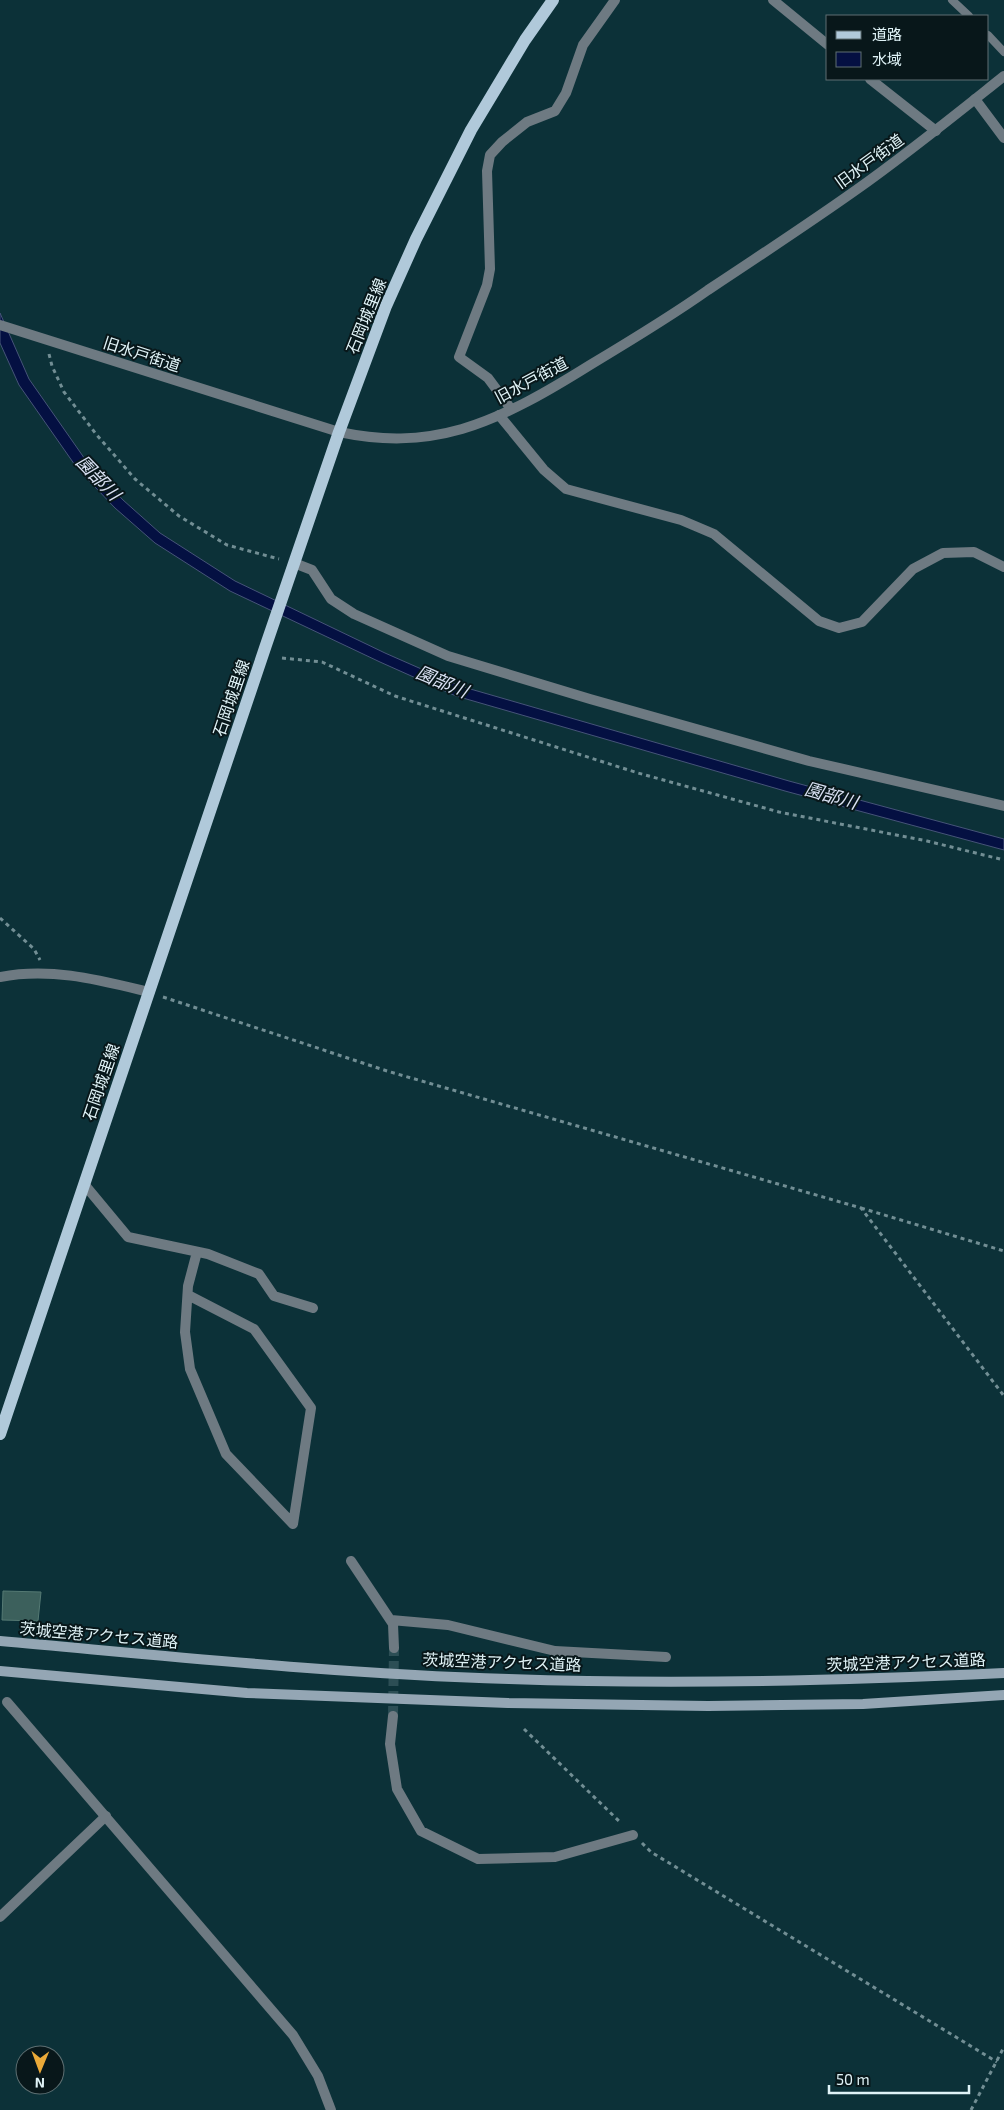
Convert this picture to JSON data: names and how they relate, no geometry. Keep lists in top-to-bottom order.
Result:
{
  "streets": {
    "main road": ["石岡城里線", "茨城空港アクセス道路"],
    "street": ["旧水戸街道"]
  },
  "crossings": [
    ["旧水戸街道", "石岡城里線"]
  ],
  "water": ["園部川"],
  "legend": ["道路", "水域"],
  "scale_bar": "50 m",
  "north": "bottom"
}
